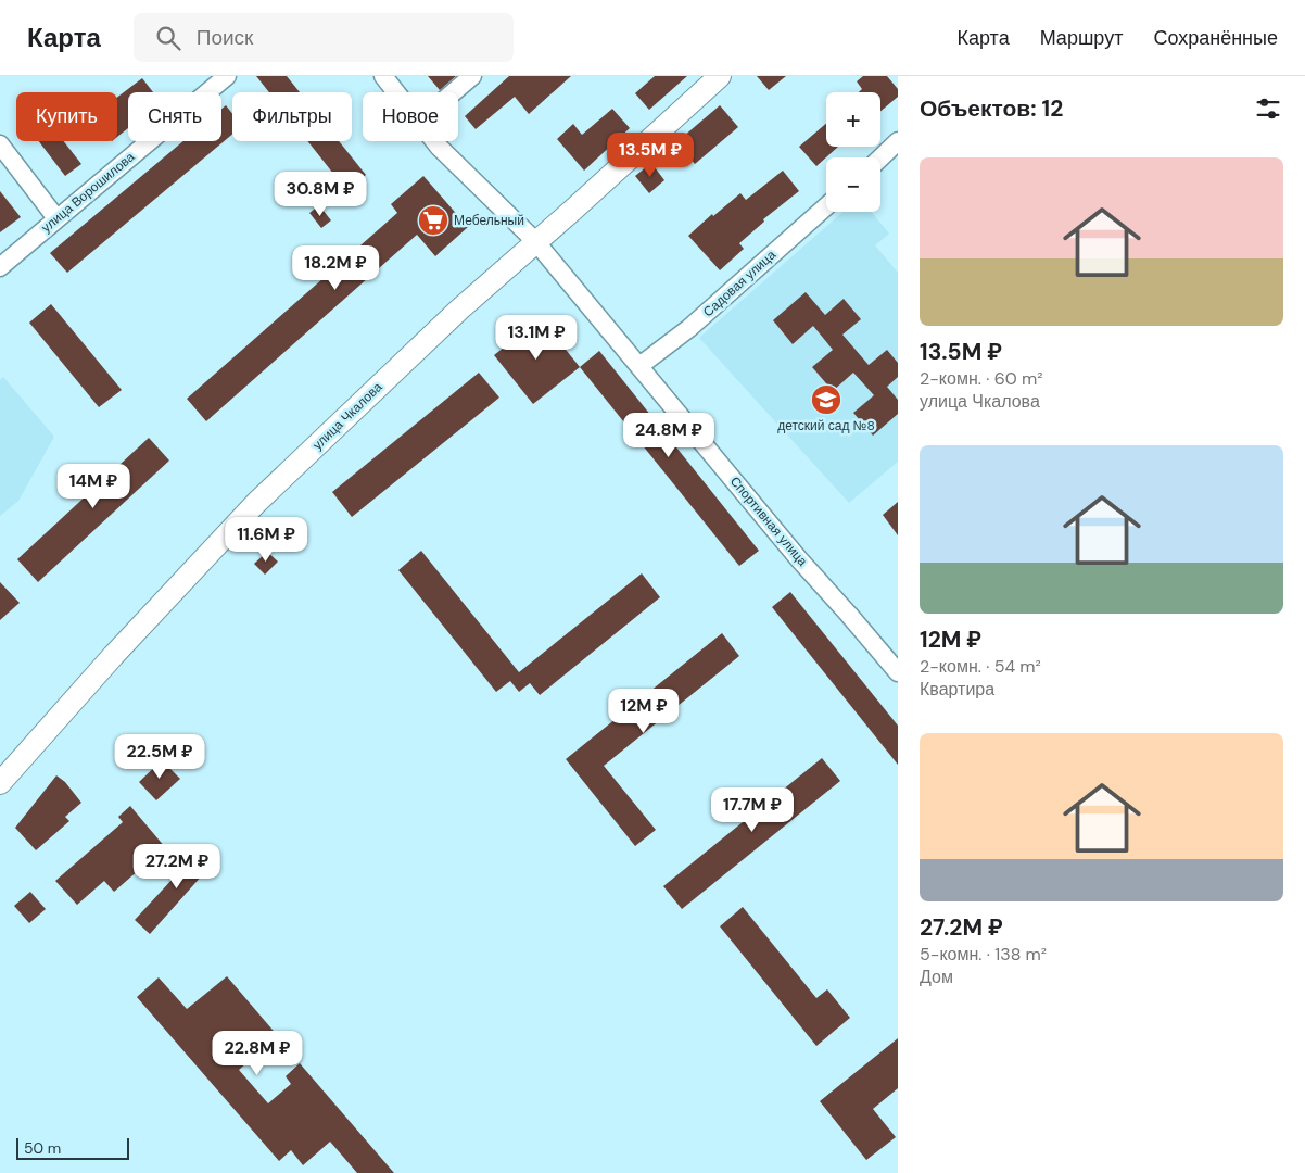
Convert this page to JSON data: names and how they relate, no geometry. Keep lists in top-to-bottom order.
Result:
{
  "streets": {
    "street": [
      "улица Ворошилова",
      "Садовая улица",
      "улица Чкалова",
      "Спортивная улица"
    ]
  },
  "crossings": [
    ["Садовая улица", "Спортивная улица"],
    ["улица Чкалова", "Спортивная улица"]
  ],
  "places": {
    "supermarket": ["Мебельный"],
    "school or university": ["детский сад №8"]
  },
  "scale_bar": "50 m",
  "page": {
    "header": "Карта",
    "search": "Поиск",
    "nav": ["Карта", "Маршрут", "Сохранённые"],
    "heading": "Объектов: 12",
    "map_buttons": ["+", "−"],
    "chip": [
      "Купить",
      "Снять",
      "Фильтры",
      "Новое"
    ],
    "price": [
      "13.5M ₽",
      "30.8M ₽",
      "18.2M ₽",
      "13.1M ₽",
      "24.8M ₽",
      "14M ₽",
      "11.6M ₽",
      "12M ₽",
      "22.5M ₽",
      "17.7M ₽",
      "27.2M ₽",
      "22.8M ₽"
    ],
    "list": [
      {
        "name": "13.5M ₽",
        "note": "2-комн. · 60 m² · улица Чкалова"
      },
      {
        "name": "12M ₽",
        "note": "2-комн. · 54 m² · Квартира"
      },
      {
        "name": "27.2M ₽",
        "note": "5-комн. · 138 m² · Дом"
      }
    ],
    "scale": "50 m"
  }
}
